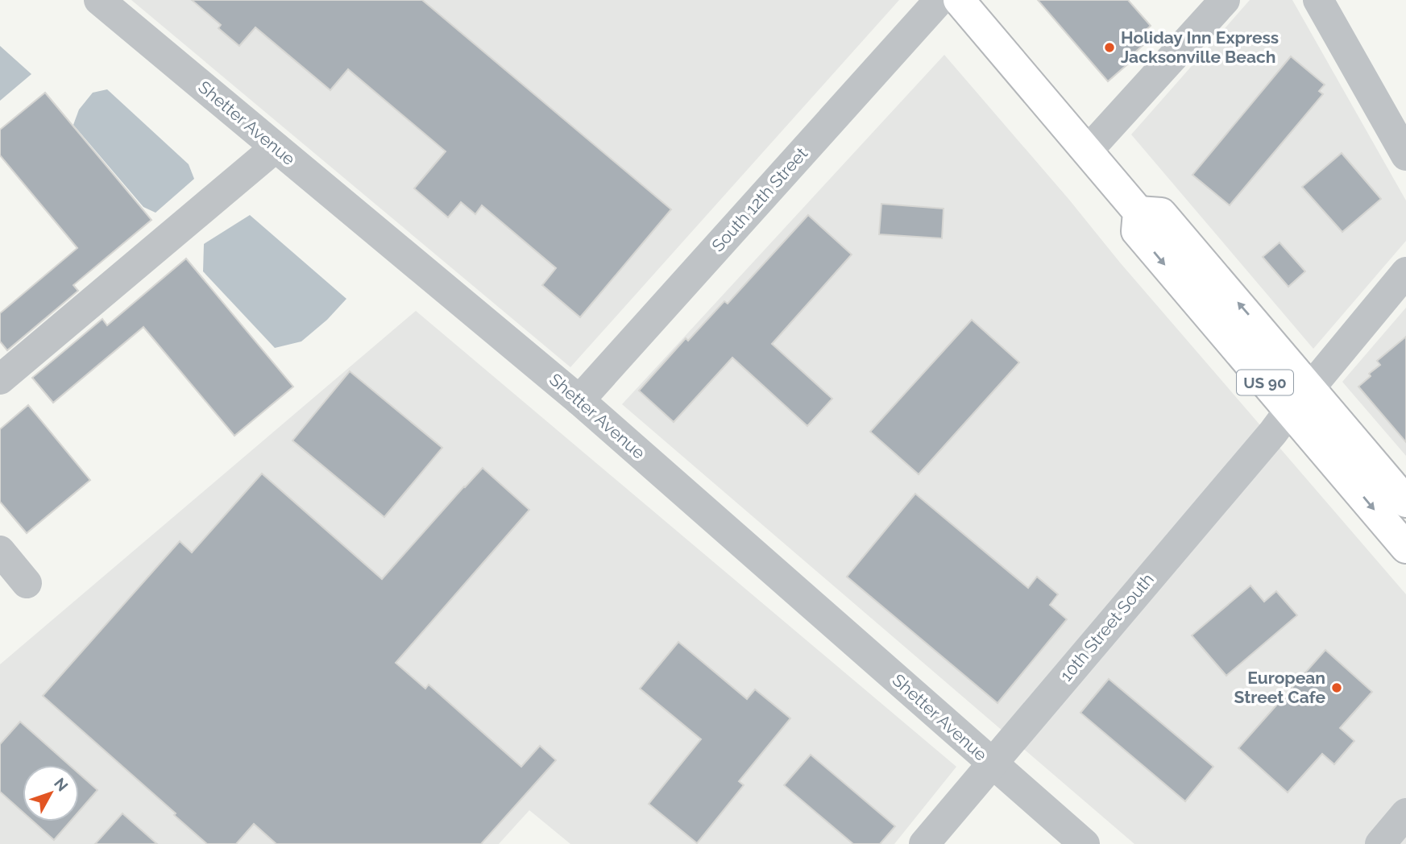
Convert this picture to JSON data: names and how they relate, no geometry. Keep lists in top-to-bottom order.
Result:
{
  "streets": {
    "highway": ["US 90"],
    "street": ["Shetter Avenue", "South 12th Street", "10th Street South"]
  },
  "crossings": [
    ["Shetter Avenue", "South 12th Street"],
    ["Shetter Avenue", "10th Street South"],
    ["US 90", "10th Street South"]
  ],
  "places": ["Holiday Inn Express Jacksonville Beach", "European Street Cafe"],
  "north": "top right"
}
